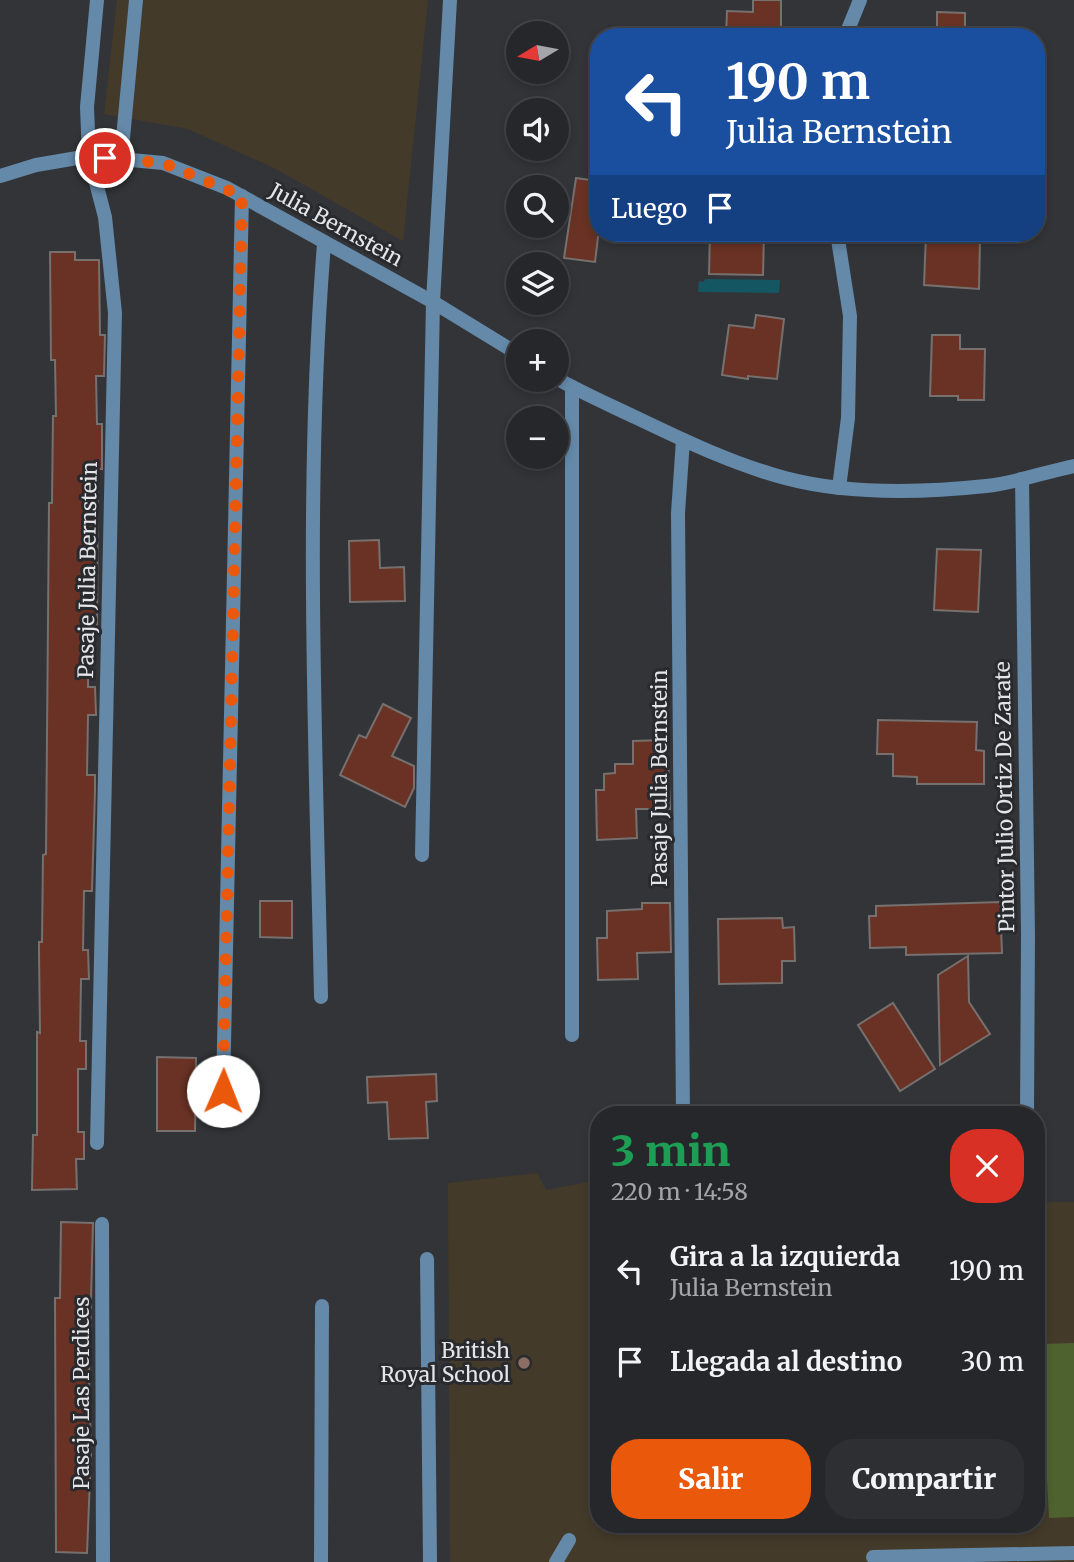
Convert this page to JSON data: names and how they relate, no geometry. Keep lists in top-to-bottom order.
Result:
{
  "streets": {
    "street": [
      "Julia Bernstein",
      "Pasaje Julia Bernstein",
      "Pintor Julio Ortiz De Zarate",
      "Pasaje Las Perdices"
    ]
  },
  "crossings": [
    ["Julia Bernstein", "Pasaje Julia Bernstein"]
  ],
  "places": ["British Royal School"],
  "north": "left",
  "page": {
    "map_buttons": ["+", "−"],
    "turn": ["190 m", "Julia Bernstein"],
    "then": "Luego",
    "heading": ["3 min", "220 m · 14:58"],
    "list": [
      {
        "name": "Gira a la izquierda",
        "note": "Julia Bernstein",
        "value": "190 m"
      },
      {
        "name": "Llegada al destino",
        "value": "30 m"
      }
    ],
    "buttons": ["Salir", "Compartir"]
  }
}
